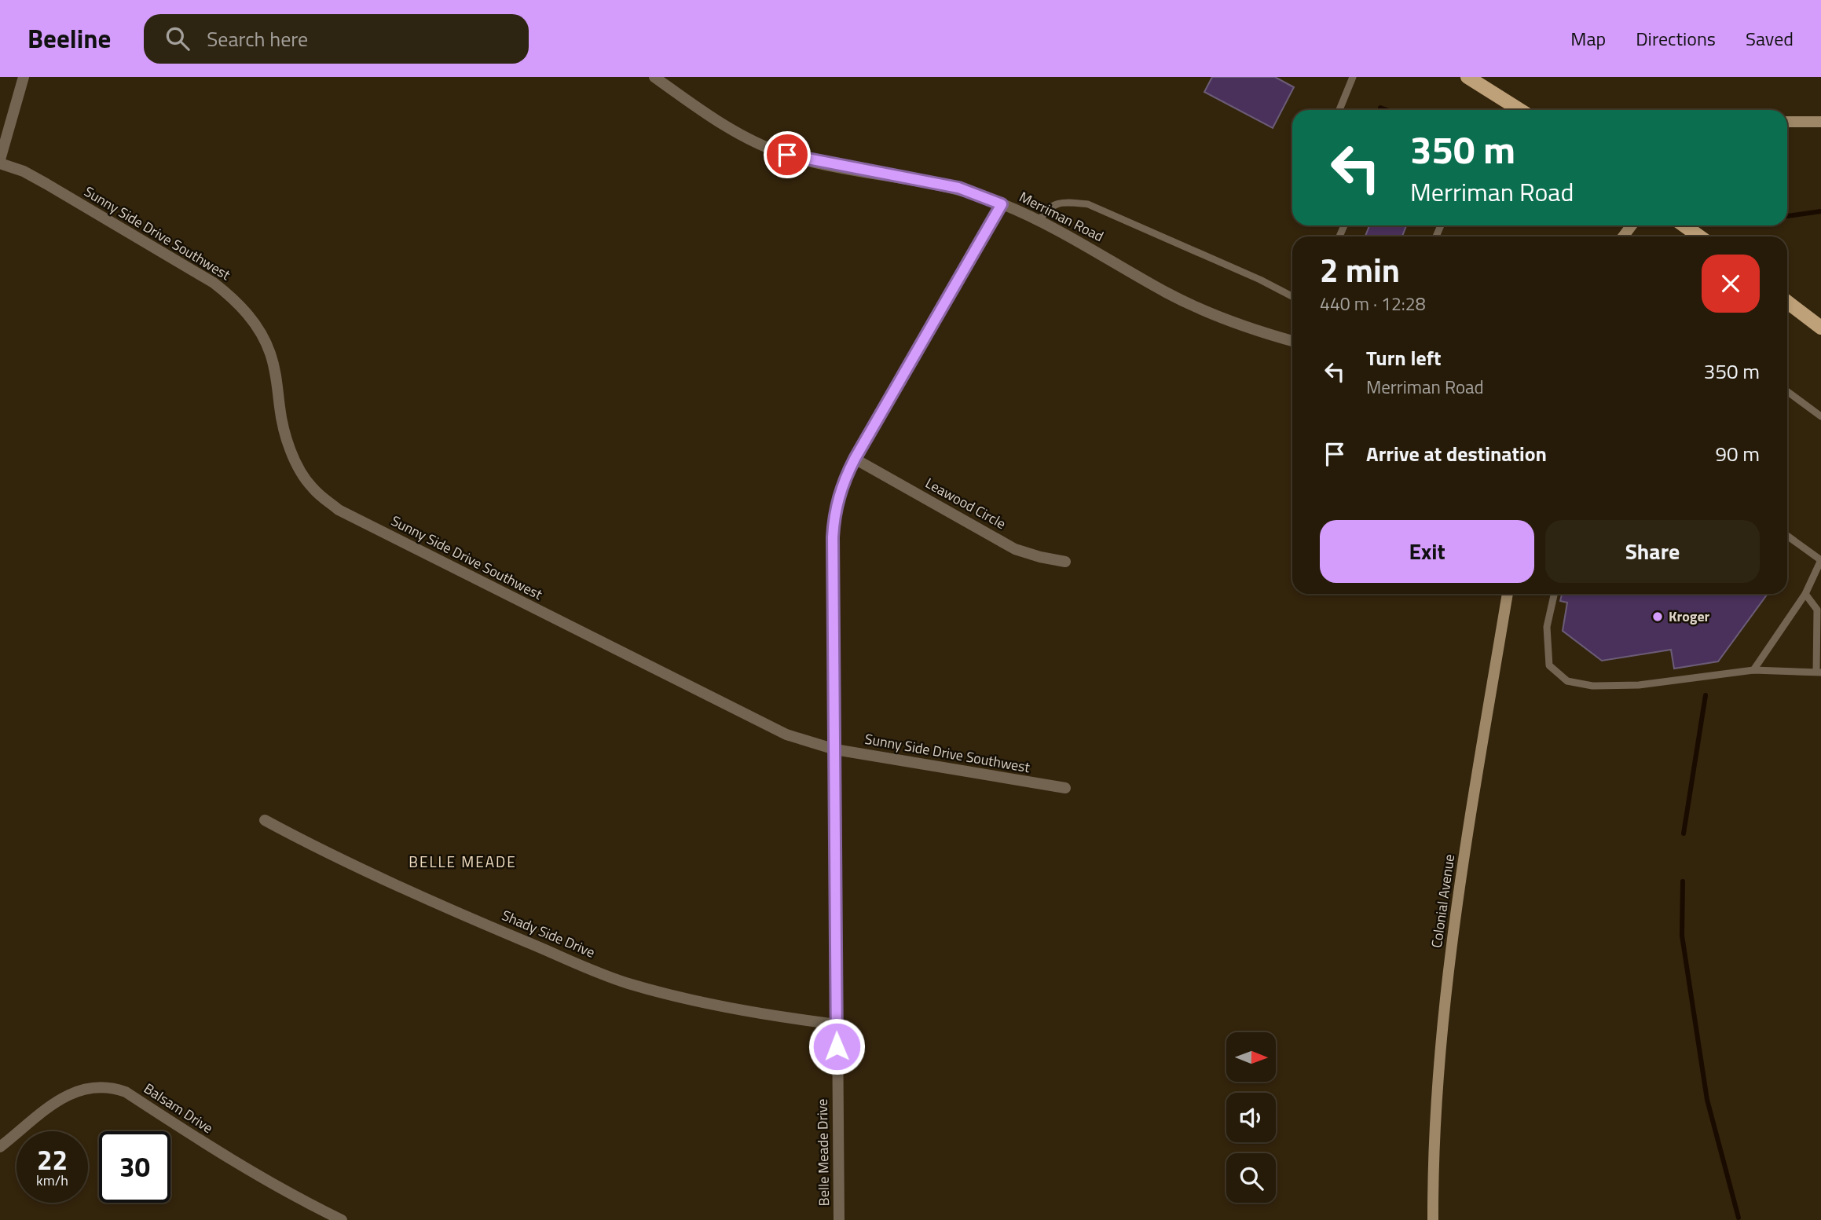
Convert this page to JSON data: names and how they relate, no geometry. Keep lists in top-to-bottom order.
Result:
{
  "streets": {
    "main road": ["Colonial Avenue"],
    "street": [
      "Merriman Road",
      "Sunny Side Drive Southwest",
      "Leawood Circle",
      "Shady Side Drive",
      "Balsam Drive",
      "Belle Meade Drive"
    ]
  },
  "crossings": [
    ["Merriman Road", "Belle Meade Drive"],
    ["Sunny Side Drive Southwest", "Belle Meade Drive"],
    ["Leawood Circle", "Belle Meade Drive"],
    ["Shady Side Drive", "Belle Meade Drive"]
  ],
  "districts": ["BELLE MEADE"],
  "places": ["Kroger"],
  "north": "right",
  "page": {
    "header": "Beeline",
    "search": "Search here",
    "nav": ["Map", "Directions", "Saved"],
    "turn": ["350 m", "Merriman Road"],
    "heading": ["2 min", "440 m · 12:28"],
    "list": [
      {
        "name": "Turn left",
        "note": "Merriman Road",
        "value": "350 m"
      },
      {
        "name": "Arrive at destination",
        "value": "90 m"
      }
    ],
    "buttons": ["Exit", "Share"],
    "speed": "22 km/h",
    "limit": "30"
  }
}
